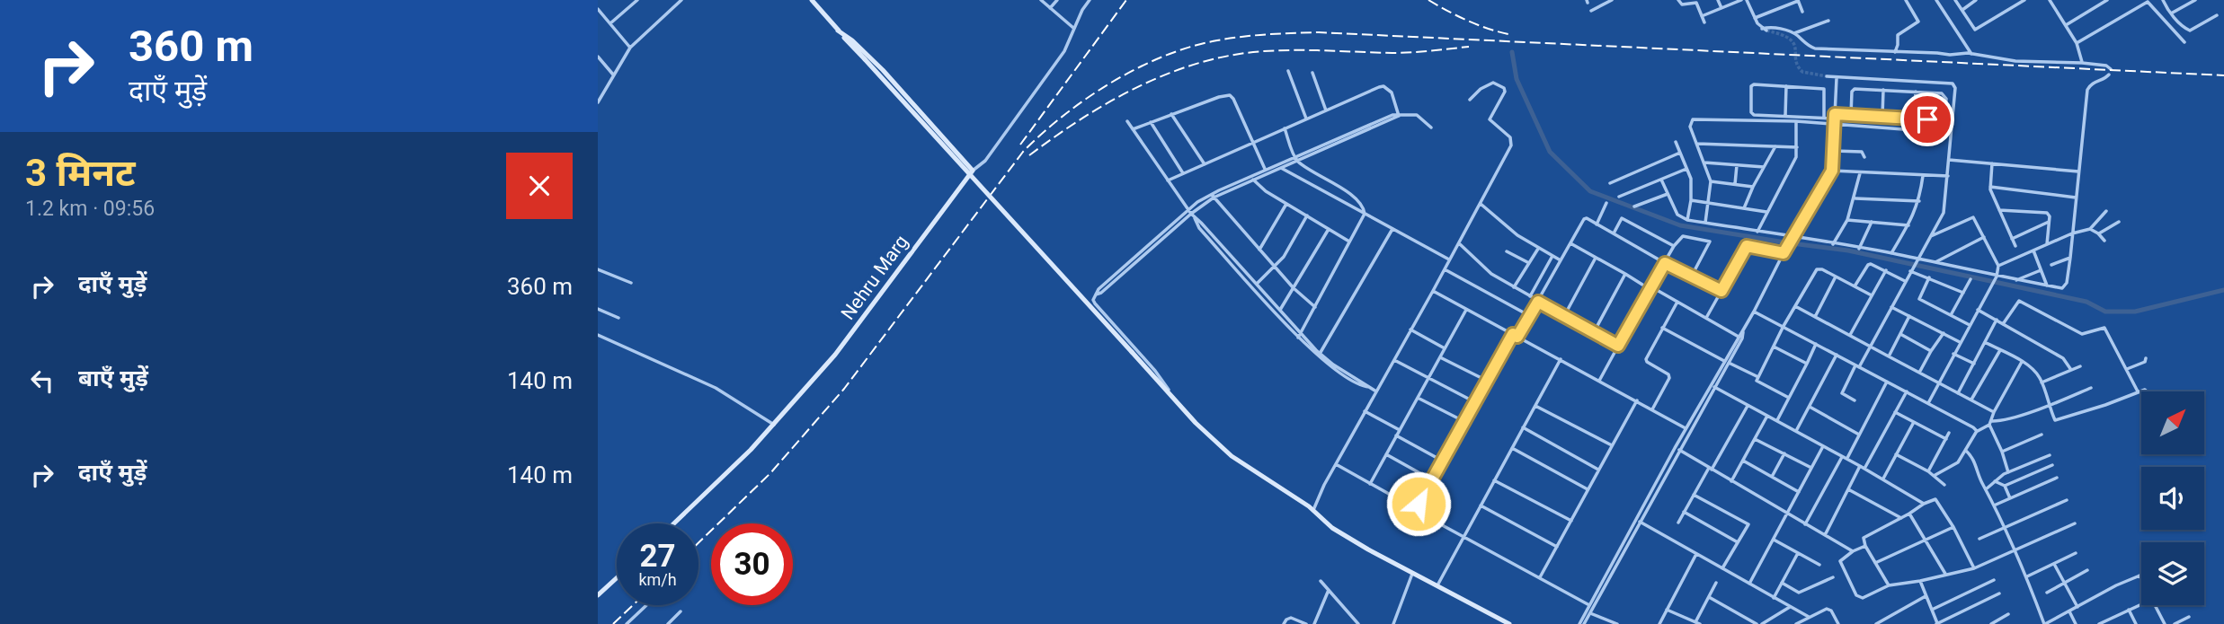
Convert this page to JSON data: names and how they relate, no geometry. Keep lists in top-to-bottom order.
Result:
{
  "streets": {
    "street": ["Nehru Marg"]
  },
  "north": "top right",
  "page": {
    "turn": ["360 m", "दाएँ मुड़ें"],
    "heading": ["3 मिनट", "1.2 km · 09:56"],
    "list": [
      {
        "name": "दाएँ मुड़ें",
        "value": "360 m"
      },
      {
        "name": "बाएँ मुड़ें",
        "value": "140 m"
      },
      {
        "name": "दाएँ मुड़ें",
        "value": "140 m"
      }
    ],
    "speed": "27 km/h",
    "limit": "30"
  }
}
